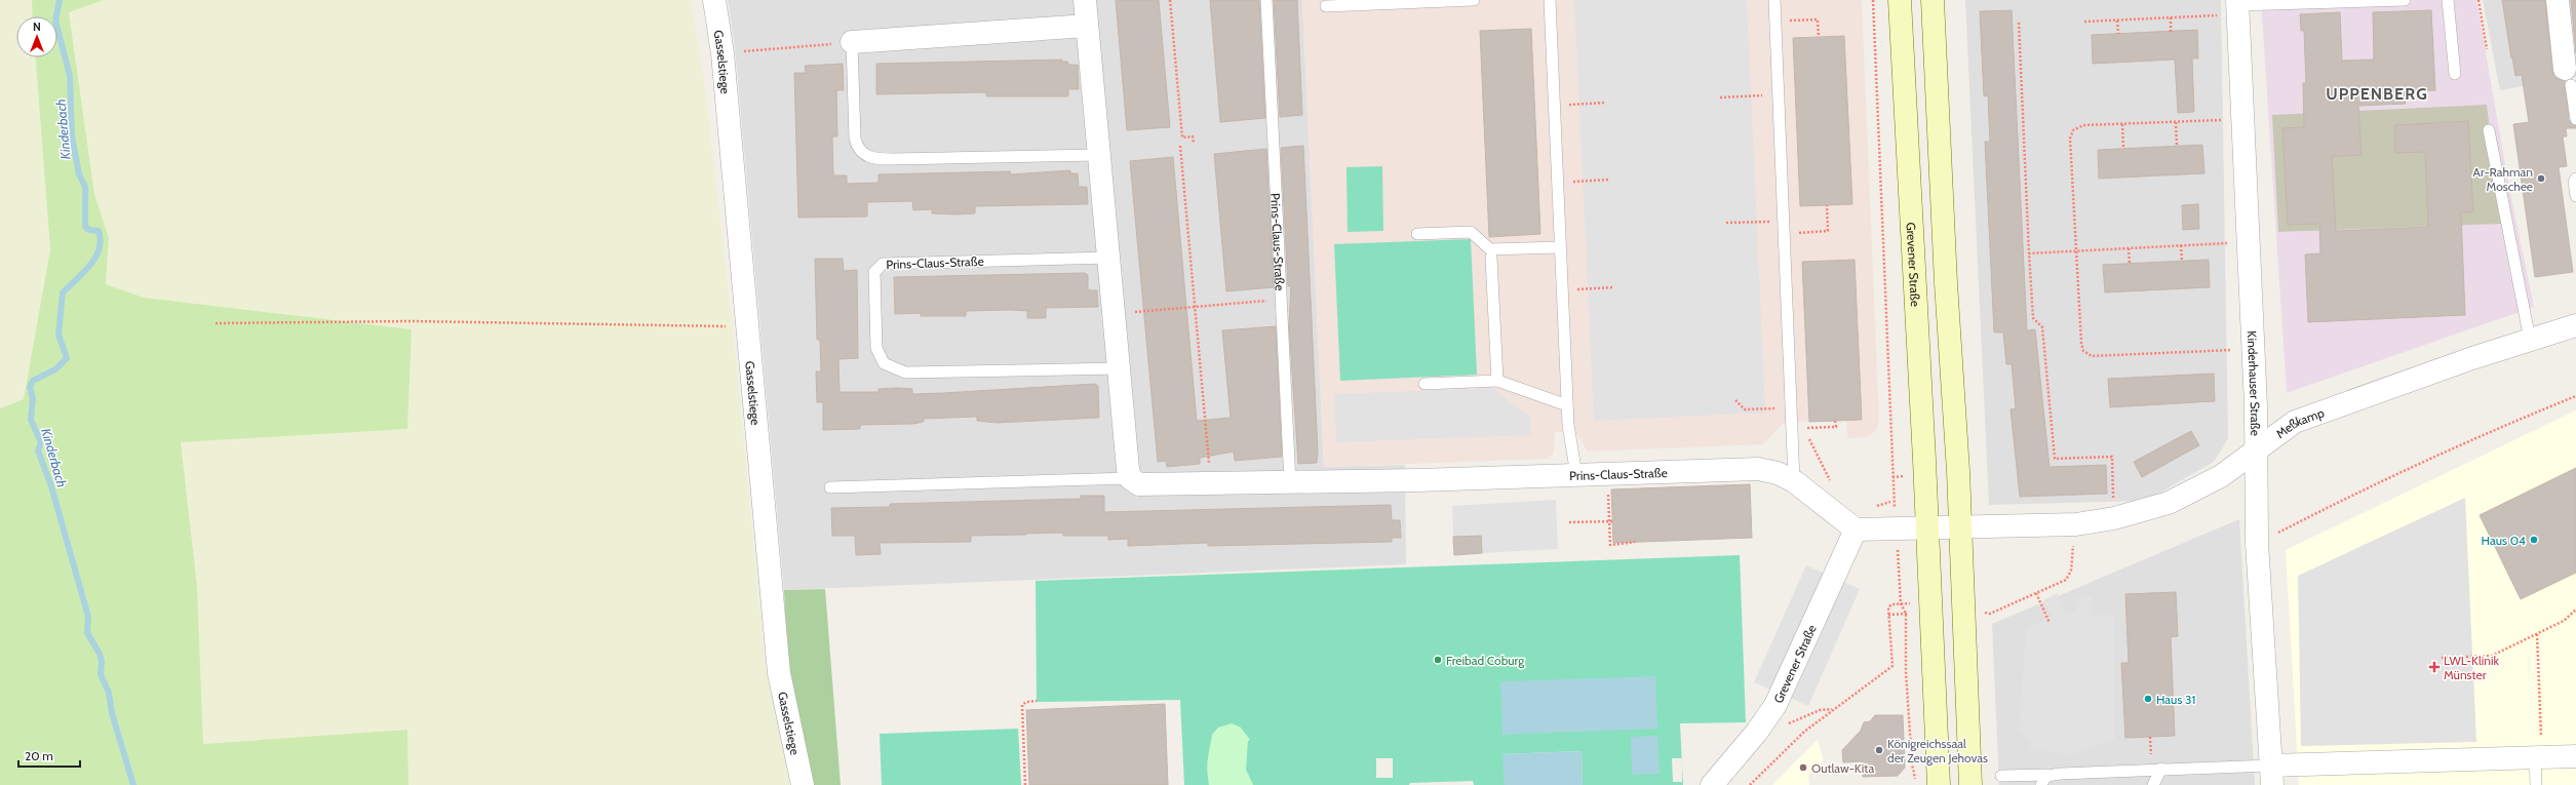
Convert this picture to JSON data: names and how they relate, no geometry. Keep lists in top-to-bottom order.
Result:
{
  "streets": {
    "main road": ["Grevener Straße"],
    "street": [
      "Gasselstiege",
      "Prins-Claus-Straße",
      "Kinderhauser Straße",
      "Meßkamp"
    ]
  },
  "crossings": [
    ["Prins-Claus-Straße", "Grevener Straße"],
    ["Kinderhauser Straße", "Meßkamp"]
  ],
  "districts": ["UPPENBERG"],
  "water": ["Kinderbach"],
  "places": {
    "other": [
      "Ar-Rahman Moschee",
      "Haus 04",
      "Freibad Coburg",
      "Haus 31",
      "Königreichssaal der Zeugen Jehovas",
      "Outlaw-Kita"
    ],
    "health": ["LWL-Klinik Münster"]
  },
  "scale_bar": "20 m",
  "north": "top"
}
